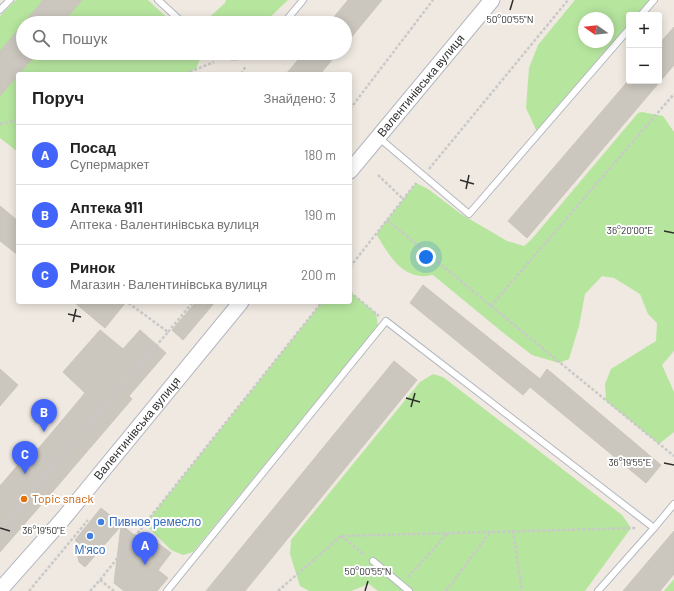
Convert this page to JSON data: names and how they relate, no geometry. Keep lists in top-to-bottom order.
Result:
{
  "streets": {
    "street": ["Валентинівська вулиця"]
  },
  "places": ["Topic snack", "Пивное ремесло", "М'ясо"],
  "north": "left",
  "page": {
    "map_buttons": ["+", "−"],
    "search": "Пошук",
    "heading": ["Поруч", "Знайдено: 3"],
    "list": [
      {
        "mark": "A",
        "name": "Посад",
        "note": "Супермаркет",
        "value": "180 m"
      },
      {
        "mark": "B",
        "name": "Аптека 911",
        "note": "Аптека · Валентинівська вулиця",
        "value": "190 m"
      },
      {
        "mark": "C",
        "name": "Ринок",
        "note": "Магазин · Валентинівська вулиця",
        "value": "200 m"
      }
    ],
    "pins": ["B", "C", "A"]
  },
  "coordinates": [
    "50°00'55\"N",
    "36°20'00\"E",
    "36°19'55\"E",
    "36°19'50\"E"
  ]
}
